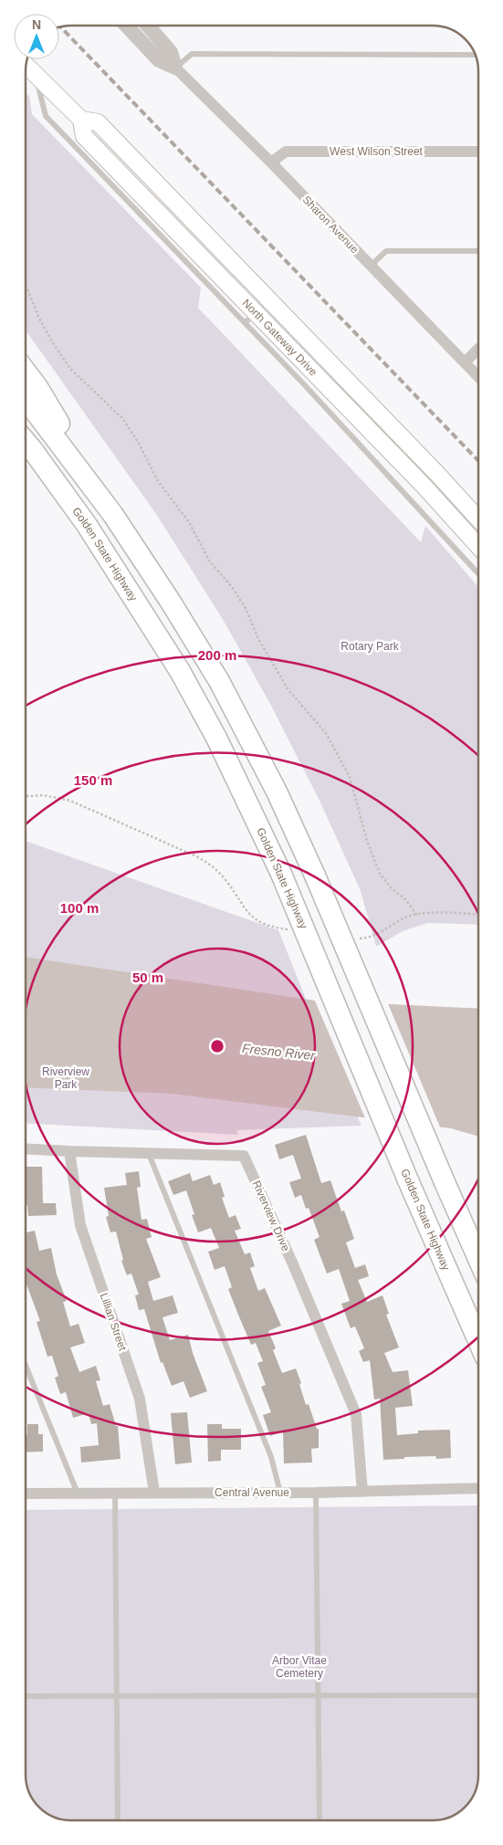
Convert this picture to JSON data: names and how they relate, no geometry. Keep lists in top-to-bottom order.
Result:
{
  "streets": {
    "highway": ["Golden State Highway"],
    "main road": ["North Gateway Drive"],
    "street": [
      "West Wilson Street",
      "Sharon Avenue",
      "Riverview Drive",
      "Lillian Street",
      "Central Avenue"
    ]
  },
  "crossings": [
    ["West Wilson Street", "Sharon Avenue"],
    ["Riverview Drive", "Lillian Street"],
    ["Riverview Drive", "Central Avenue"],
    ["Lillian Street", "Central Avenue"]
  ],
  "water": ["Fresno River"],
  "parks": ["Rotary Park", "Riverview Park", "Arbor Vitae Cemetery"],
  "north": "top",
  "rings": [
    "200 m",
    "150 m",
    "100 m",
    "50 m"
  ]
}
